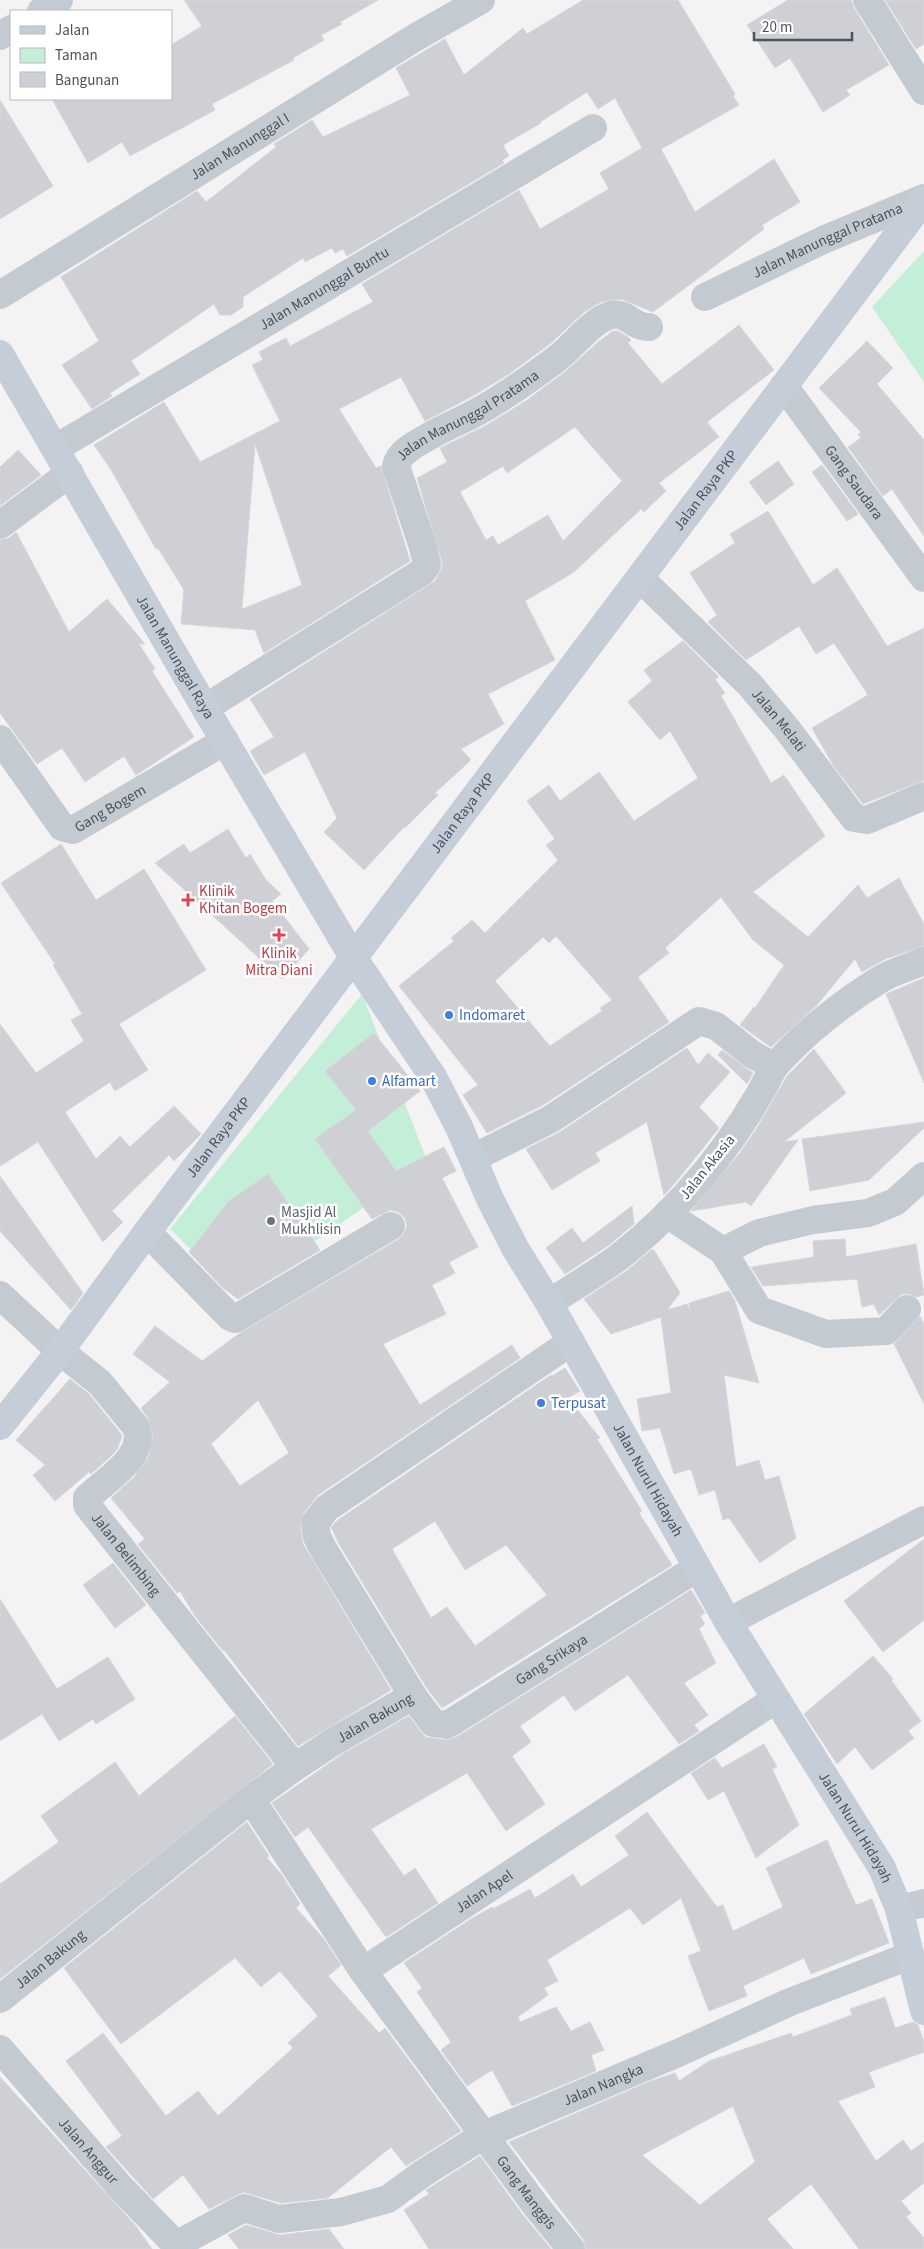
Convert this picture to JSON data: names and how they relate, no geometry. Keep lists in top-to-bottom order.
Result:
{
  "streets": {
    "street": [
      "Jalan Manunggal I",
      "Jalan Manunggal Pratama",
      "Jalan Manunggal Buntu",
      "Gang Saudara",
      "Jalan Raya PKP",
      "Jalan Manunggal Raya",
      "Jalan Melati",
      "Gang Bogem",
      "Jalan Akasia",
      "Jalan Nurul Hidayah",
      "Jalan Belimbing",
      "Gang Srikaya",
      "Jalan Bakung",
      "Jalan Apel",
      "Jalan Nangka",
      "Jalan Anggur",
      "Gang Manggis"
    ]
  },
  "crossings": [
    ["Jalan Manunggal Pratama", "Jalan Raya PKP"],
    ["Jalan Manunggal Pratama", "Jalan Manunggal Raya"],
    ["Jalan Manunggal Buntu", "Jalan Manunggal Raya"],
    ["Gang Saudara", "Jalan Raya PKP"],
    ["Jalan Raya PKP", "Jalan Manunggal Raya"],
    ["Jalan Raya PKP", "Jalan Melati"],
    ["Jalan Raya PKP", "Jalan Nurul Hidayah"],
    ["Jalan Raya PKP", "Jalan Belimbing"],
    ["Jalan Manunggal Raya", "Gang Bogem"],
    ["Jalan Manunggal Raya", "Jalan Nurul Hidayah"],
    ["Jalan Akasia", "Jalan Nurul Hidayah"],
    ["Jalan Nurul Hidayah", "Gang Srikaya"],
    ["Jalan Nurul Hidayah", "Jalan Bakung"],
    ["Jalan Nurul Hidayah", "Jalan Apel"],
    ["Jalan Nurul Hidayah", "Jalan Nangka"],
    ["Jalan Belimbing", "Jalan Bakung"],
    ["Gang Srikaya", "Jalan Bakung"],
    ["Jalan Nangka", "Jalan Anggur"],
    ["Jalan Nangka", "Gang Manggis"]
  ],
  "places": {
    "health": ["Klinik Khitan Bogem", "Klinik Mitra Diani"],
    "other": [
      "Indomaret",
      "Alfamart",
      "Masjid Al Mukhlisin",
      "Terpusat"
    ]
  },
  "legend": ["Jalan", "Taman", "Bangunan"],
  "scale_bar": "20 m"
}
